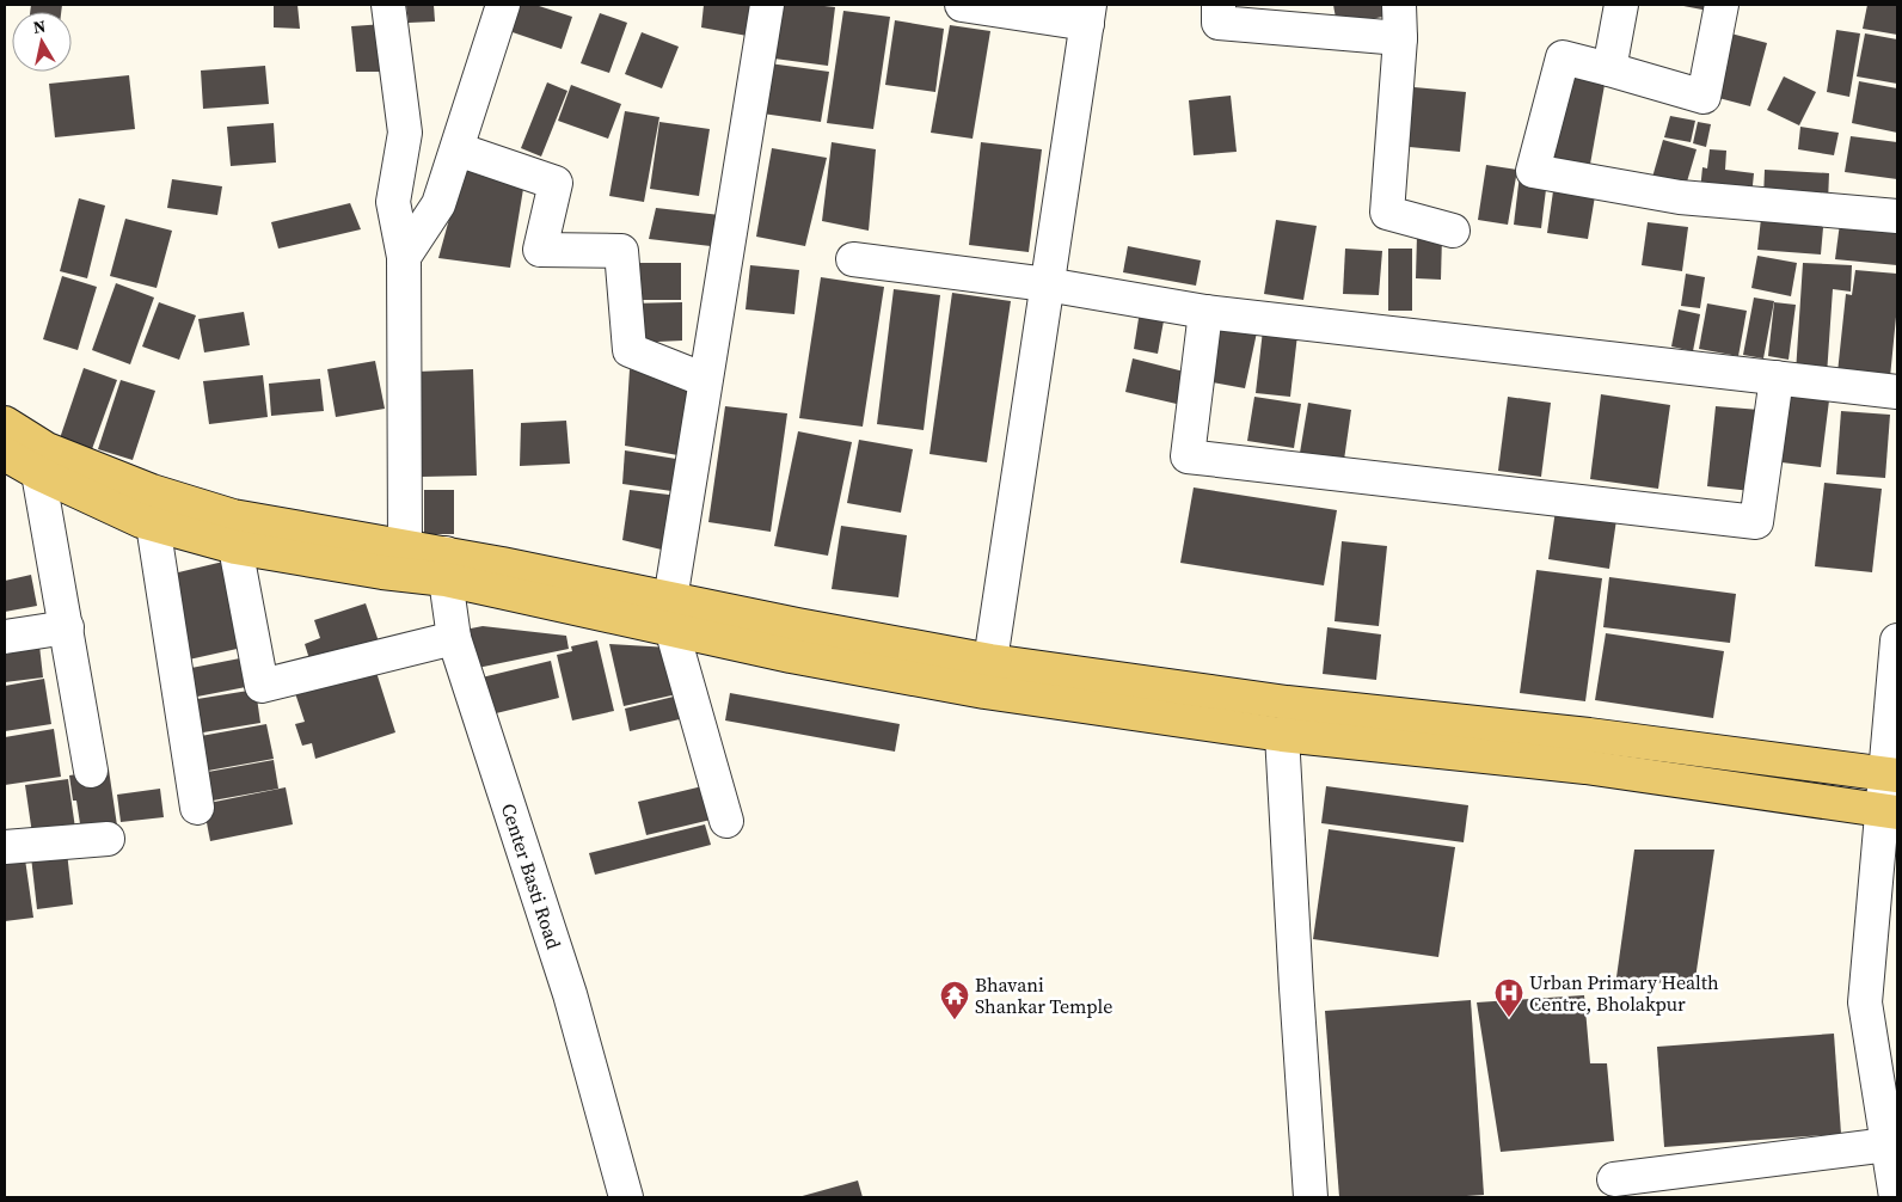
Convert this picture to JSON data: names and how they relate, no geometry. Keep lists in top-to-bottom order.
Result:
{
  "streets": {
    "street": ["Center Basti Road"]
  },
  "places": {
    "hospital": ["Urban Primary Health Centre, Bholakpur"],
    "temple": ["Bhavani Shankar Temple"]
  },
  "north": "top"
}
